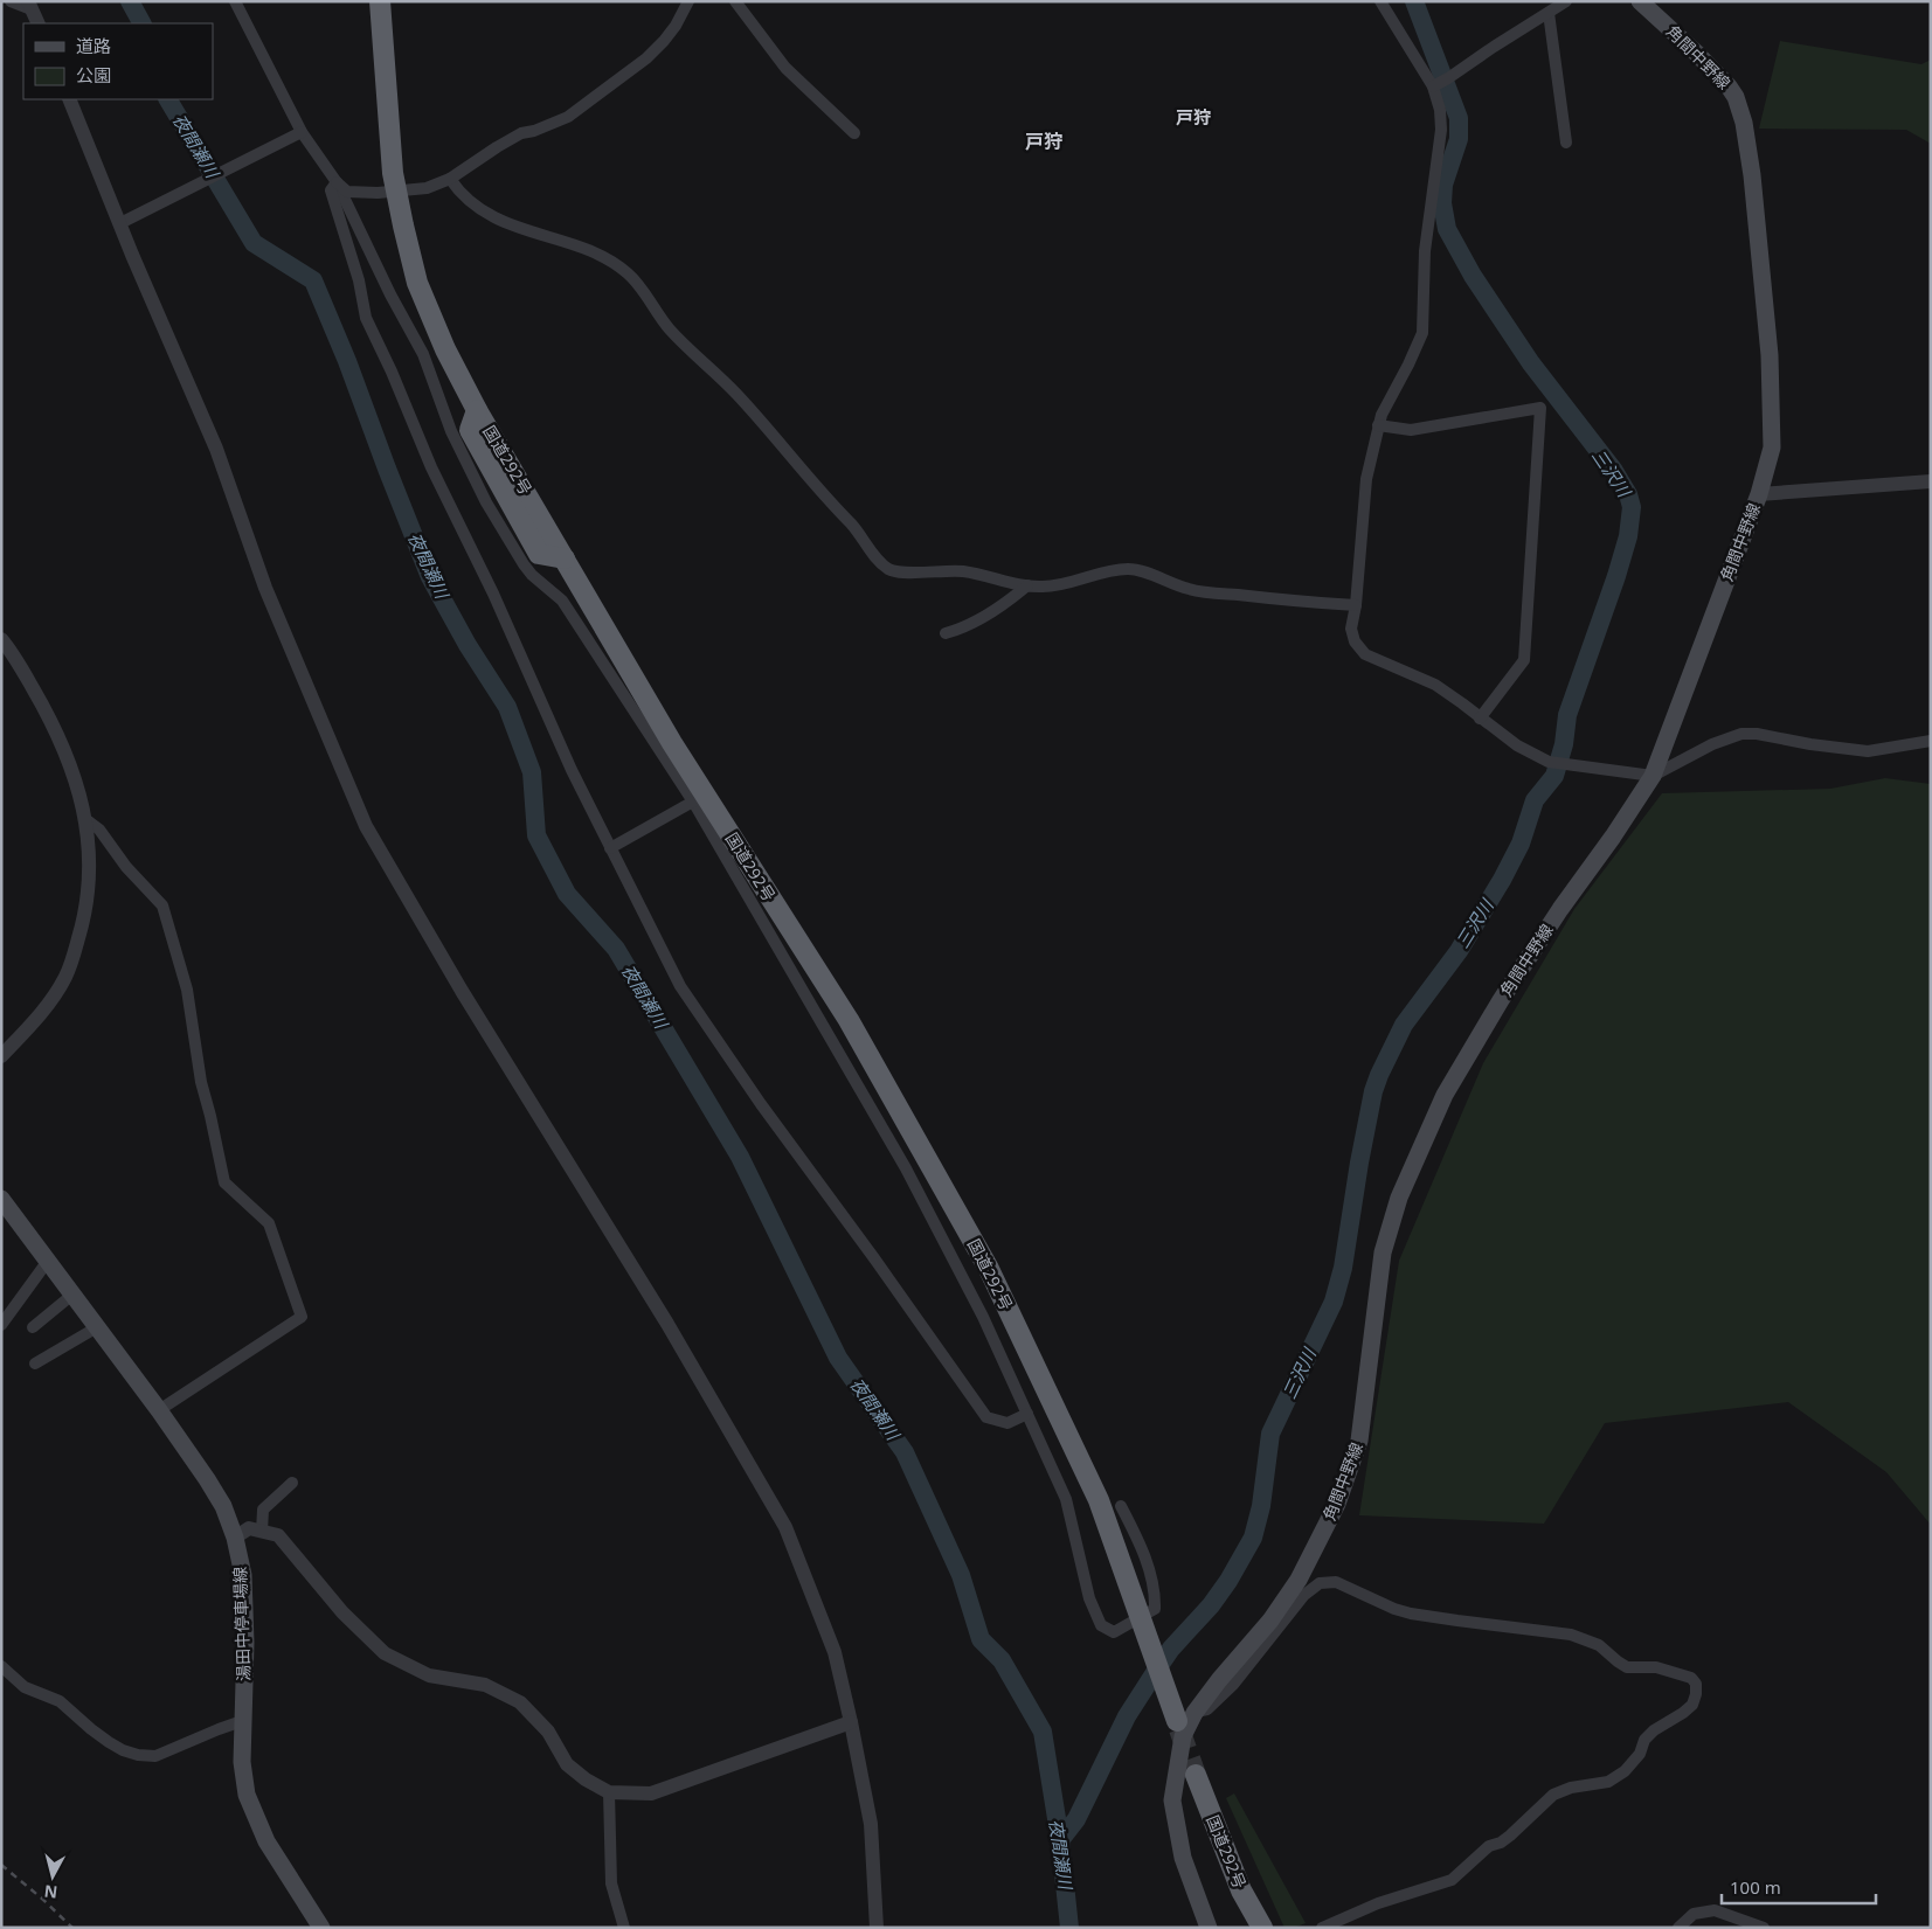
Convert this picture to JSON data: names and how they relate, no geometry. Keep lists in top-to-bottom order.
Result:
{
  "streets": {
    "highway": ["国道292号"],
    "main road": ["角間中野線", "湯田中停車場線"]
  },
  "crossings": [
    ["角間中野線", "国道292号"]
  ],
  "districts": ["戸狩", "戸狩"],
  "water": ["夜間瀬川", "三沢川"],
  "legend": ["道路", "公園"],
  "scale_bar": "100 m",
  "north": "bottom"
}
